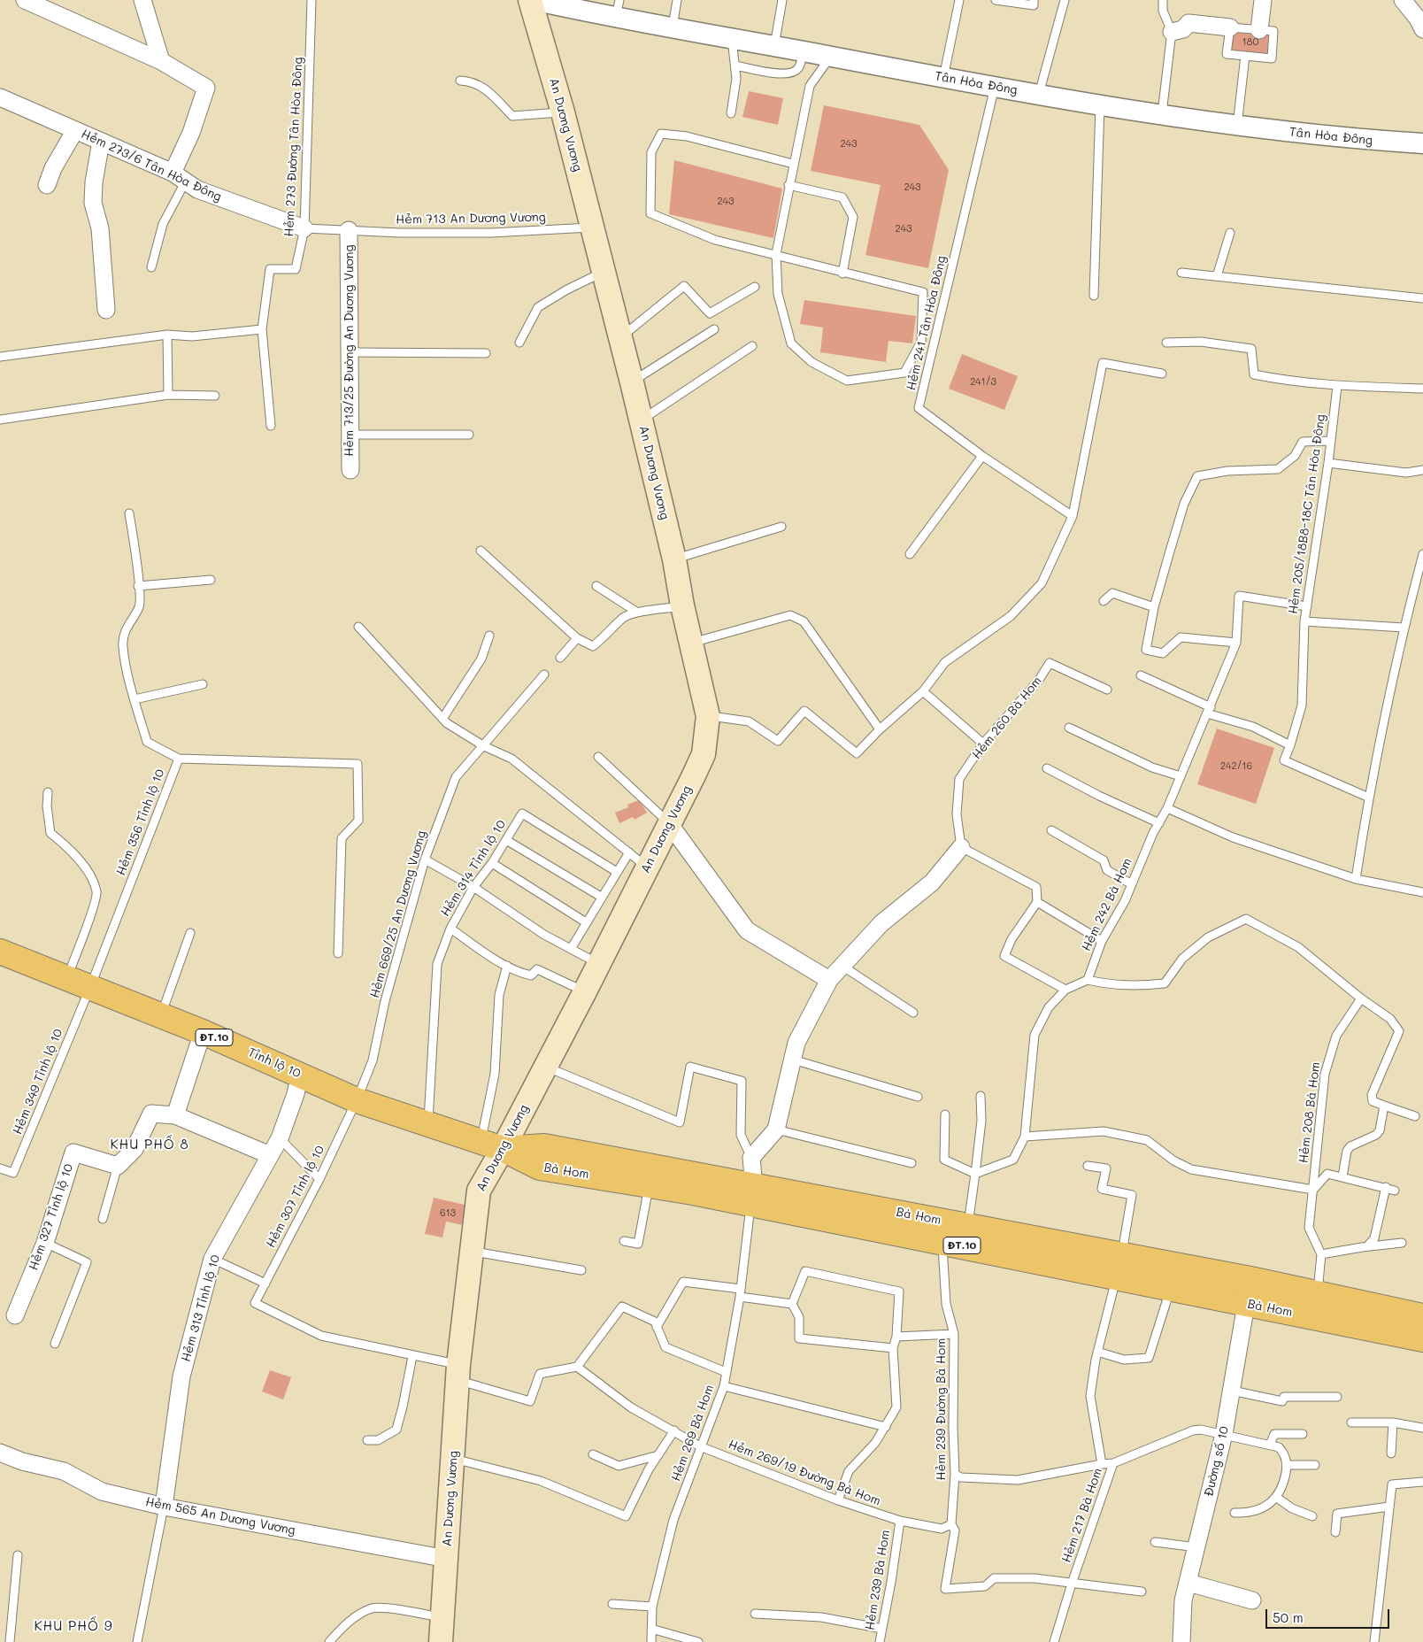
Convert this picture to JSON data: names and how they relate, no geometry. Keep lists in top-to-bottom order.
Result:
{
  "streets": {
    "main road": [
      "An Dương Vương",
      "ĐT.10",
      "Tỉnh lộ 10",
      "Bà Hom"
    ],
    "street": [
      "Tân Hòa Đông",
      "Hẻm 273/6 Tân Hòa Đông",
      "Hẻm 713/25 Đường An Dương Vương",
      "Hẻm 327 Tỉnh lộ 10",
      "Hẻm 313 Tỉnh lộ 10",
      "Đường số 10",
      "Hẻm 565 An Dương Vương"
    ],
    "lane": [
      "Hẻm 273 Đường Tân Hòa Đông",
      "Hẻm 713 An Dương Vương",
      "Hẻm 241 Tân Hòa Đông",
      "Hẻm 205/18B8-18C Tân Hòa Đông",
      "Hẻm 260 Bà Hom",
      "Hẻm 356 Tỉnh lộ 10",
      "Hẻm 314 Tỉnh lộ 10",
      "Hẻm 242 Bà Hom",
      "Hẻm 669/25 An Dương Vương",
      "Hẻm 349 Tỉnh lộ 10",
      "Hẻm 208 Bà Hom",
      "Hẻm 307 Tỉnh lộ 10",
      "Hẻm 239 Đường Bà Hom",
      "Hẻm 269 Bà Hom",
      "Hẻm 269/19 Đường Bà Hom",
      "Hẻm 217 Bà Hom",
      "Hẻm 239 Bà Hom"
    ]
  },
  "crossings": [
    ["Tân Hòa Đông", "An Dương Vương"],
    ["Tân Hòa Đông", "Hẻm 241 Tân Hòa Đông"],
    ["An Dương Vương", "Hẻm 713 An Dương Vương"],
    ["An Dương Vương", "Tỉnh lộ 10"],
    ["An Dương Vương", "Bà Hom"],
    ["An Dương Vương", "Hẻm 565 An Dương Vương"],
    ["Hẻm 273 Đường Tân Hòa Đông", "Hẻm 273/6 Tân Hòa Đông"],
    ["Hẻm 273 Đường Tân Hòa Đông", "Hẻm 713 An Dương Vương"],
    ["Hẻm 273/6 Tân Hòa Đông", "Hẻm 713 An Dương Vương"],
    ["Hẻm 713 An Dương Vương", "Hẻm 713/25 Đường An Dương Vương"],
    ["Hẻm 205/18B8-18C Tân Hòa Đông", "Hẻm 242 Bà Hom"],
    ["Hẻm 356 Tỉnh lộ 10", "Tỉnh lộ 10"],
    ["Hẻm 356 Tỉnh lộ 10", "Hẻm 349 Tỉnh lộ 10"],
    ["Hẻm 314 Tỉnh lộ 10", "Tỉnh lộ 10"],
    ["Hẻm 669/25 An Dương Vương", "Tỉnh lộ 10"],
    ["Hẻm 669/25 An Dương Vương", "Hẻm 307 Tỉnh lộ 10"],
    ["Tỉnh lộ 10", "Hẻm 349 Tỉnh lộ 10"],
    ["Tỉnh lộ 10", "Bà Hom"],
    ["Tỉnh lộ 10", "Hẻm 307 Tỉnh lộ 10"],
    ["Tỉnh lộ 10", "Hẻm 313 Tỉnh lộ 10"],
    ["Hẻm 208 Bà Hom", "Bà Hom"],
    ["Bà Hom", "Hẻm 239 Đường Bà Hom"],
    ["Bà Hom", "Hẻm 269 Bà Hom"],
    ["Bà Hom", "Đường số 10"],
    ["Bà Hom", "Hẻm 217 Bà Hom"],
    ["Hẻm 313 Tỉnh lộ 10", "Hẻm 565 An Dương Vương"],
    ["Hẻm 239 Đường Bà Hom", "Hẻm 217 Bà Hom"],
    ["Hẻm 269 Bà Hom", "Hẻm 269/19 Đường Bà Hom"],
    ["Hẻm 269/19 Đường Bà Hom", "Hẻm 239 Bà Hom"]
  ],
  "districts": ["KHU PHỐ 8", "KHU PHỐ 9"],
  "house_numbers": [
    "180",
    "243",
    "243",
    "243",
    "243",
    "241/3",
    "242/16",
    "613"
  ],
  "scale_bar": "50 m"
}
